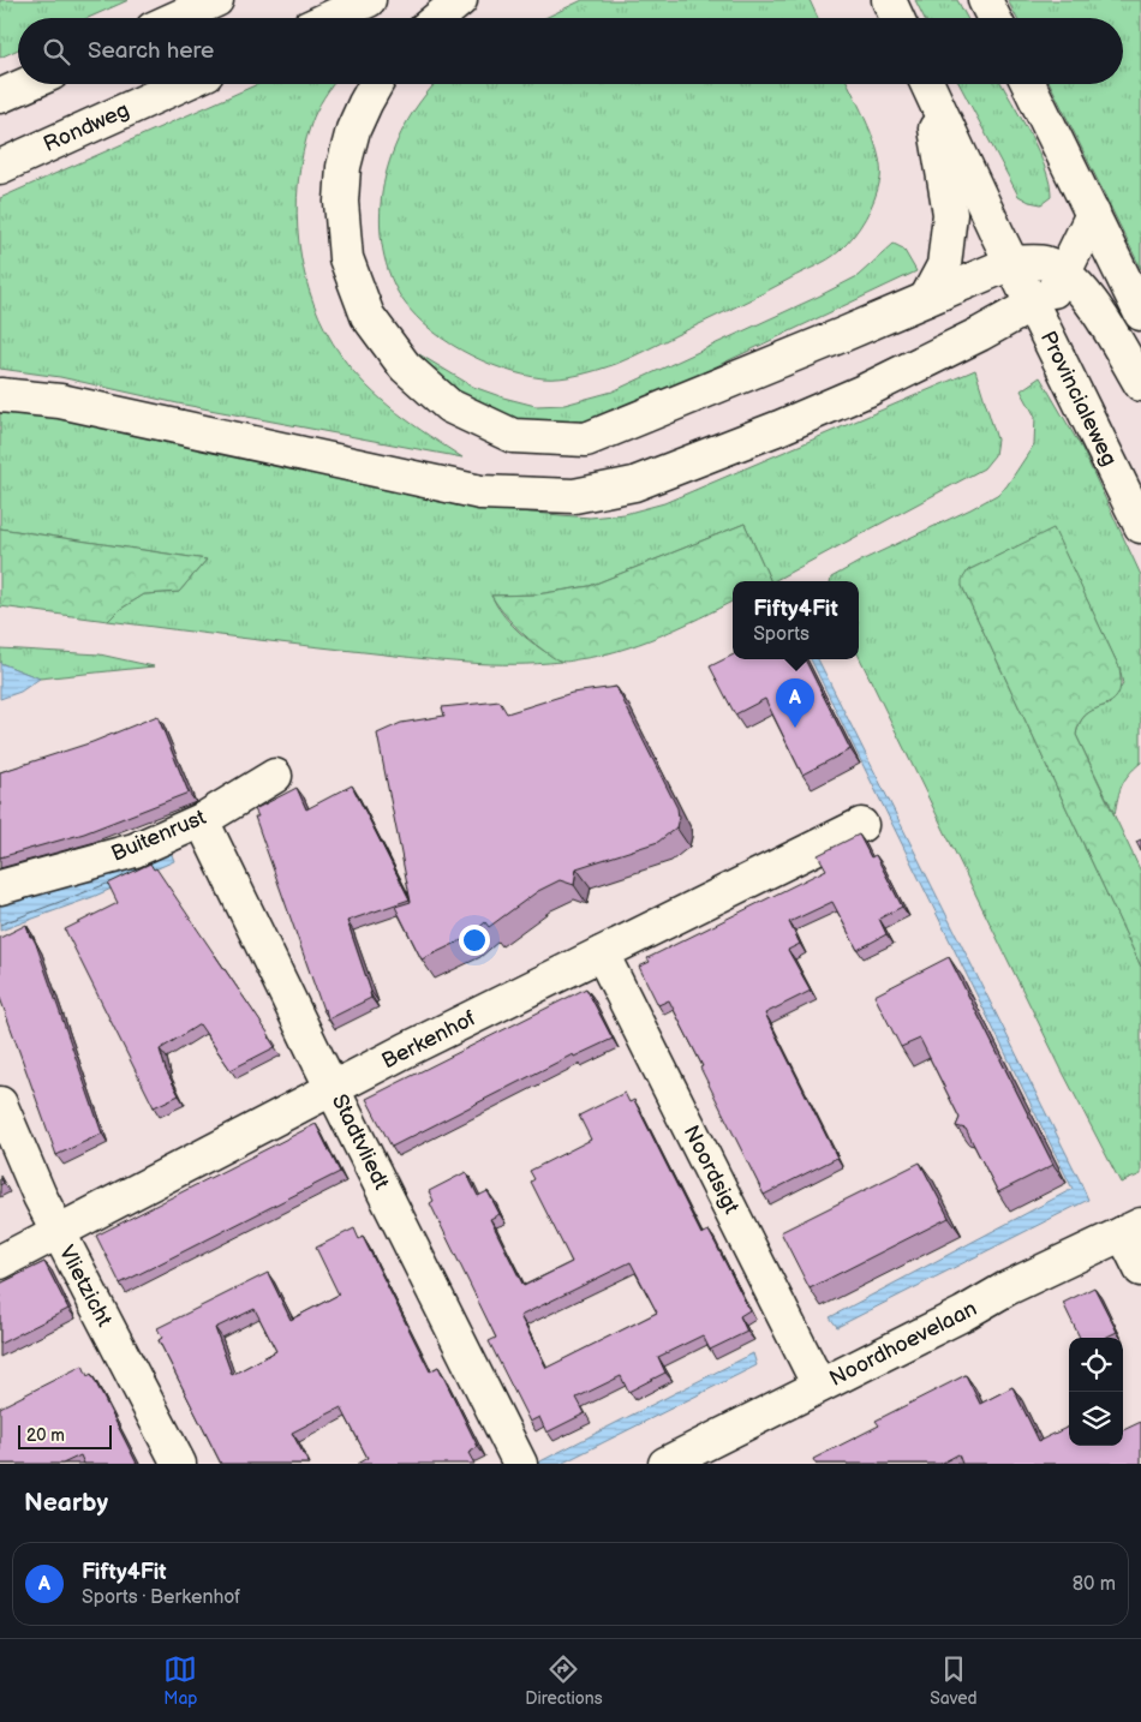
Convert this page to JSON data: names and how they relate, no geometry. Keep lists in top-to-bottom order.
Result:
{
  "streets": {
    "main road": [
      "Rondweg",
      "Provincialeweg",
      "Buitenrust",
      "Berkenhof",
      "Stadtvliedt",
      "Noordsigt",
      "Vlietzicht",
      "Noordhoevelaan"
    ]
  },
  "crossings": [
    ["Buitenrust", "Stadtvliedt"],
    ["Berkenhof", "Stadtvliedt"],
    ["Berkenhof", "Noordsigt"],
    ["Berkenhof", "Vlietzicht"],
    ["Noordsigt", "Noordhoevelaan"]
  ],
  "scale_bar": "20 m",
  "page": {
    "search": "Search here",
    "popup": ["Fifty4Fit", "Sports"],
    "pins": "A",
    "scale": "20 m",
    "heading": "Nearby",
    "list": [
      {
        "mark": "A",
        "name": "Fifty4Fit",
        "note": "Sports · Berkenhof",
        "value": "80 m"
      }
    ],
    "nav": ["Map", "Directions", "Saved"]
  }
}
